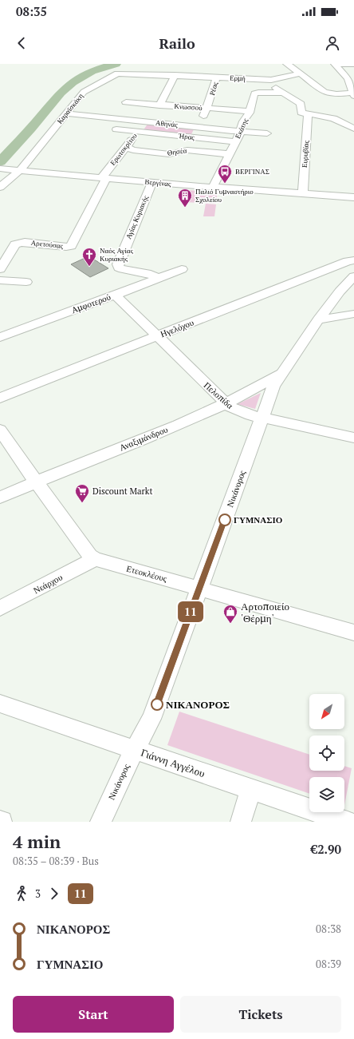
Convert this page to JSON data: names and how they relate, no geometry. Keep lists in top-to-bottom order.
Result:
{
  "streets": {
    "street": [
      "Ερμή",
      "Ρέας",
      "Κνωσσού",
      "Καραϊσκάκη",
      "Αθηνάς",
      "Εκάτης",
      "Ήρας",
      "Ερωτοκρίτου",
      "Θησέα",
      "Ευρυβίας",
      "Βεργίνας",
      "Αγίας Κυριακής",
      "Αρετούσας",
      "Αμφοτερού",
      "Ηγελόχου",
      "Πελοπίδα",
      "Αναξιμάνδρου",
      "Νικάνορος",
      "Ετεοκλέους",
      "Νεάρχου",
      "Γιάννη Αγγέλου"
    ]
  },
  "crossings": [
    ["Ερμή", "Ρέας"],
    ["Ερμή", "Καραϊσκάκη"],
    ["Ρέας", "Κνωσσού"],
    ["Ρέας", "Αθηνάς"],
    ["Ρέας", "Ήρας"],
    ["Ρέας", "Θησέα"],
    ["Κνωσσού", "Εκάτης"],
    ["Καραϊσκάκη", "Αθηνάς"],
    ["Καραϊσκάκη", "Βεργίνας"],
    ["Αθηνάς", "Εκάτης"],
    ["Αθηνάς", "Ερωτοκρίτου"],
    ["Εκάτης", "Ήρας"],
    ["Εκάτης", "Θησέα"],
    ["Εκάτης", "Βεργίνας"],
    ["Ήρας", "Ερωτοκρίτου"],
    ["Ερωτοκρίτου", "Θησέα"],
    ["Ερωτοκρίτου", "Βεργίνας"],
    ["Ερωτοκρίτου", "Αρετούσας"],
    ["Ευρυβίας", "Βεργίνας"],
    ["Βεργίνας", "Αγίας Κυριακής"],
    ["Βεργίνας", "Αρετούσας"],
    ["Αγίας Κυριακής", "Αμφοτερού"],
    ["Αμφοτερού", "Πελοπίδα"],
    ["Ηγελόχου", "Πελοπίδα"],
    ["Πελοπίδα", "Αναξιμάνδρου"],
    ["Πελοπίδα", "Νικάνορος"],
    ["Αναξιμάνδρου", "Νικάνορος"],
    ["Νικάνορος", "Ετεοκλέους"],
    ["Νικάνορος", "Γιάννη Αγγέλου"],
    ["Ετεοκλέους", "Νεάρχου"]
  ],
  "places": {
    "bus stop": ["ΒΕΡΓΙΝΑΣ"],
    "building": ["Παλιό Γυμναστήριο Σχολείου"],
    "church": ["Ναός Αγίας Κυριακής"],
    "supermarket": ["Discount Markt"],
    "other": ["ΓΥΜΝΑΣΙΟ", "ΝΙΚΑΝΟΡΟΣ"],
    "shop": ["Αρτοποιείο 'Θέρμη'"]
  },
  "lines": ["bus line 11"],
  "north": "bottom left",
  "page": {
    "status": "08:35",
    "header": "Railo",
    "on_map": "11",
    "heading": ["4 min", "08:35 – 08:39 · Bus", "€2.90"],
    "legs": ["3", "11"],
    "list": [
      {
        "name": "ΝΙΚΑΝΟΡΟΣ",
        "value": "08:38"
      },
      {
        "name": "ΓΥΜΝΑΣΙΟ",
        "value": "08:39"
      }
    ],
    "buttons": ["Start", "Tickets"]
  }
}
